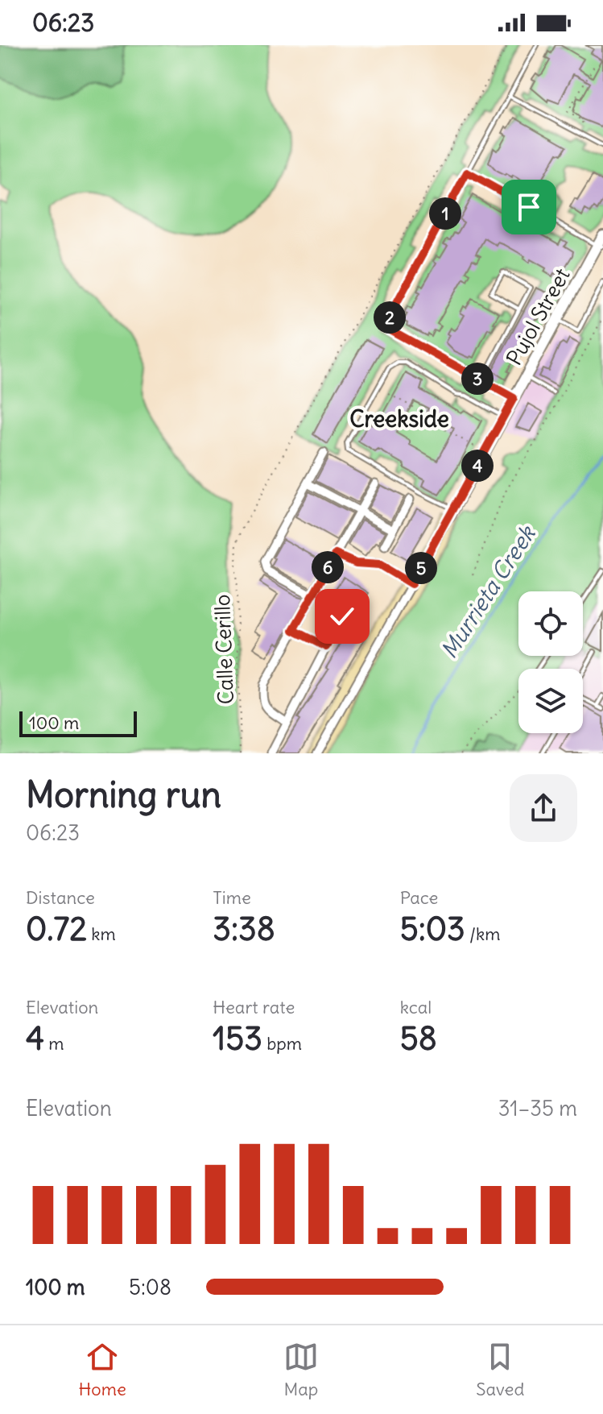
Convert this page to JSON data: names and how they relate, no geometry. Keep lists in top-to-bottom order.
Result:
{
  "streets": {
    "street": ["Pujol Street"],
    "path": ["Calle Cerillo"]
  },
  "districts": ["Creekside"],
  "water": ["Murrieta Creek"],
  "scale_bar": "100 m",
  "page": {
    "status": "06:23",
    "pins": [
      "1",
      "2",
      "3",
      "4",
      "6",
      "5"
    ],
    "scale": "100 m",
    "heading": ["Morning run", "06:23"],
    "stats": [
      ["Distance", "0.72 km"],
      ["Time", "3:38"],
      ["Pace", "5:03 /km"],
      ["Elevation", "4 m"],
      ["Heart rate", "153 bpm"],
      ["kcal", "58"]
    ],
    "chart": ["Elevation", "31–35 m"],
    "list": [
      {
        "name": "100 m",
        "note": "5:08"
      }
    ],
    "tabs": ["Home", "Map", "Saved"]
  }
}
